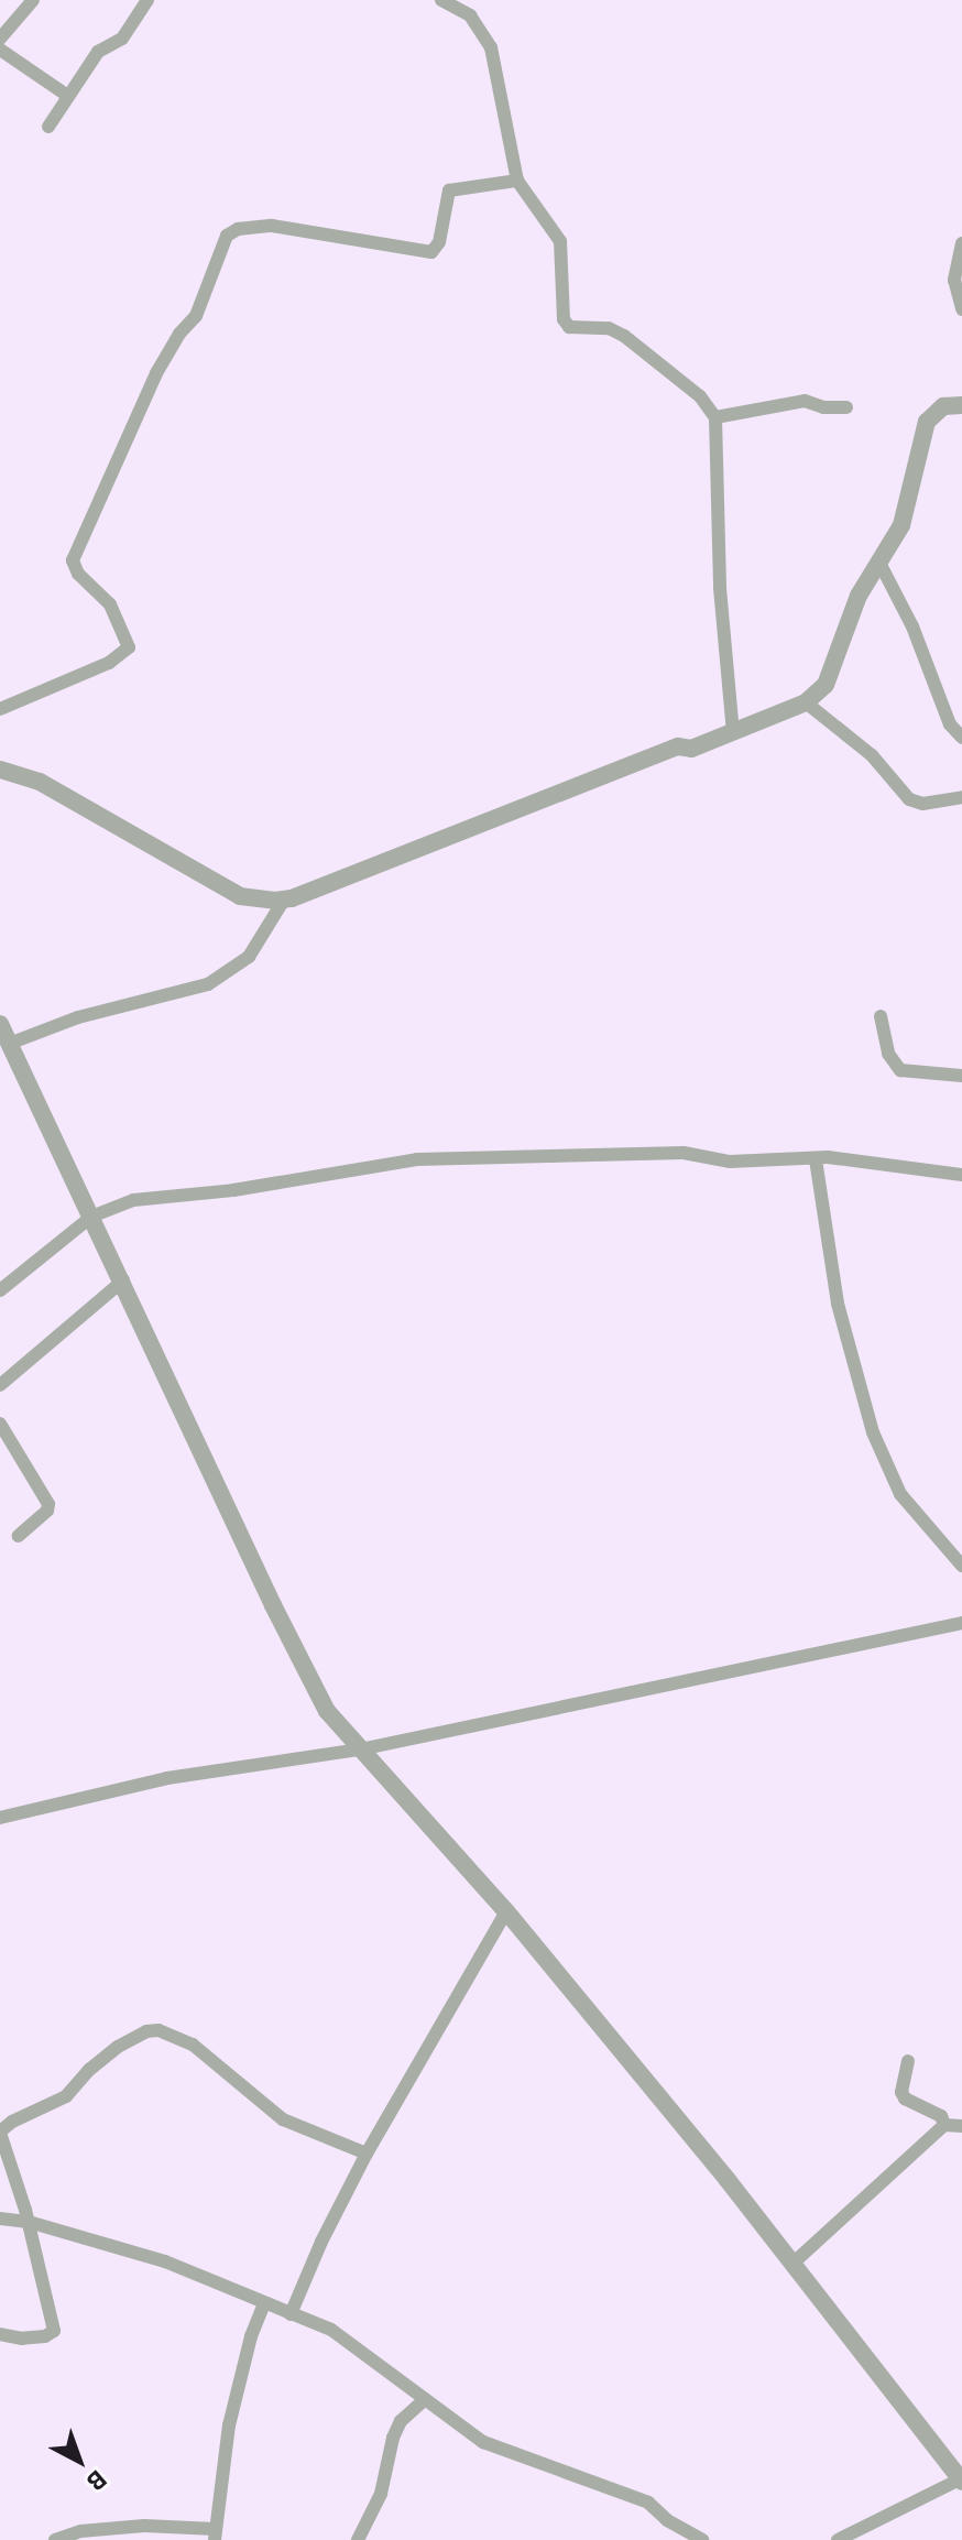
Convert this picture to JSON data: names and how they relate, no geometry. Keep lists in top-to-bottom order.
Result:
{
  "north": "bottom right"
}
